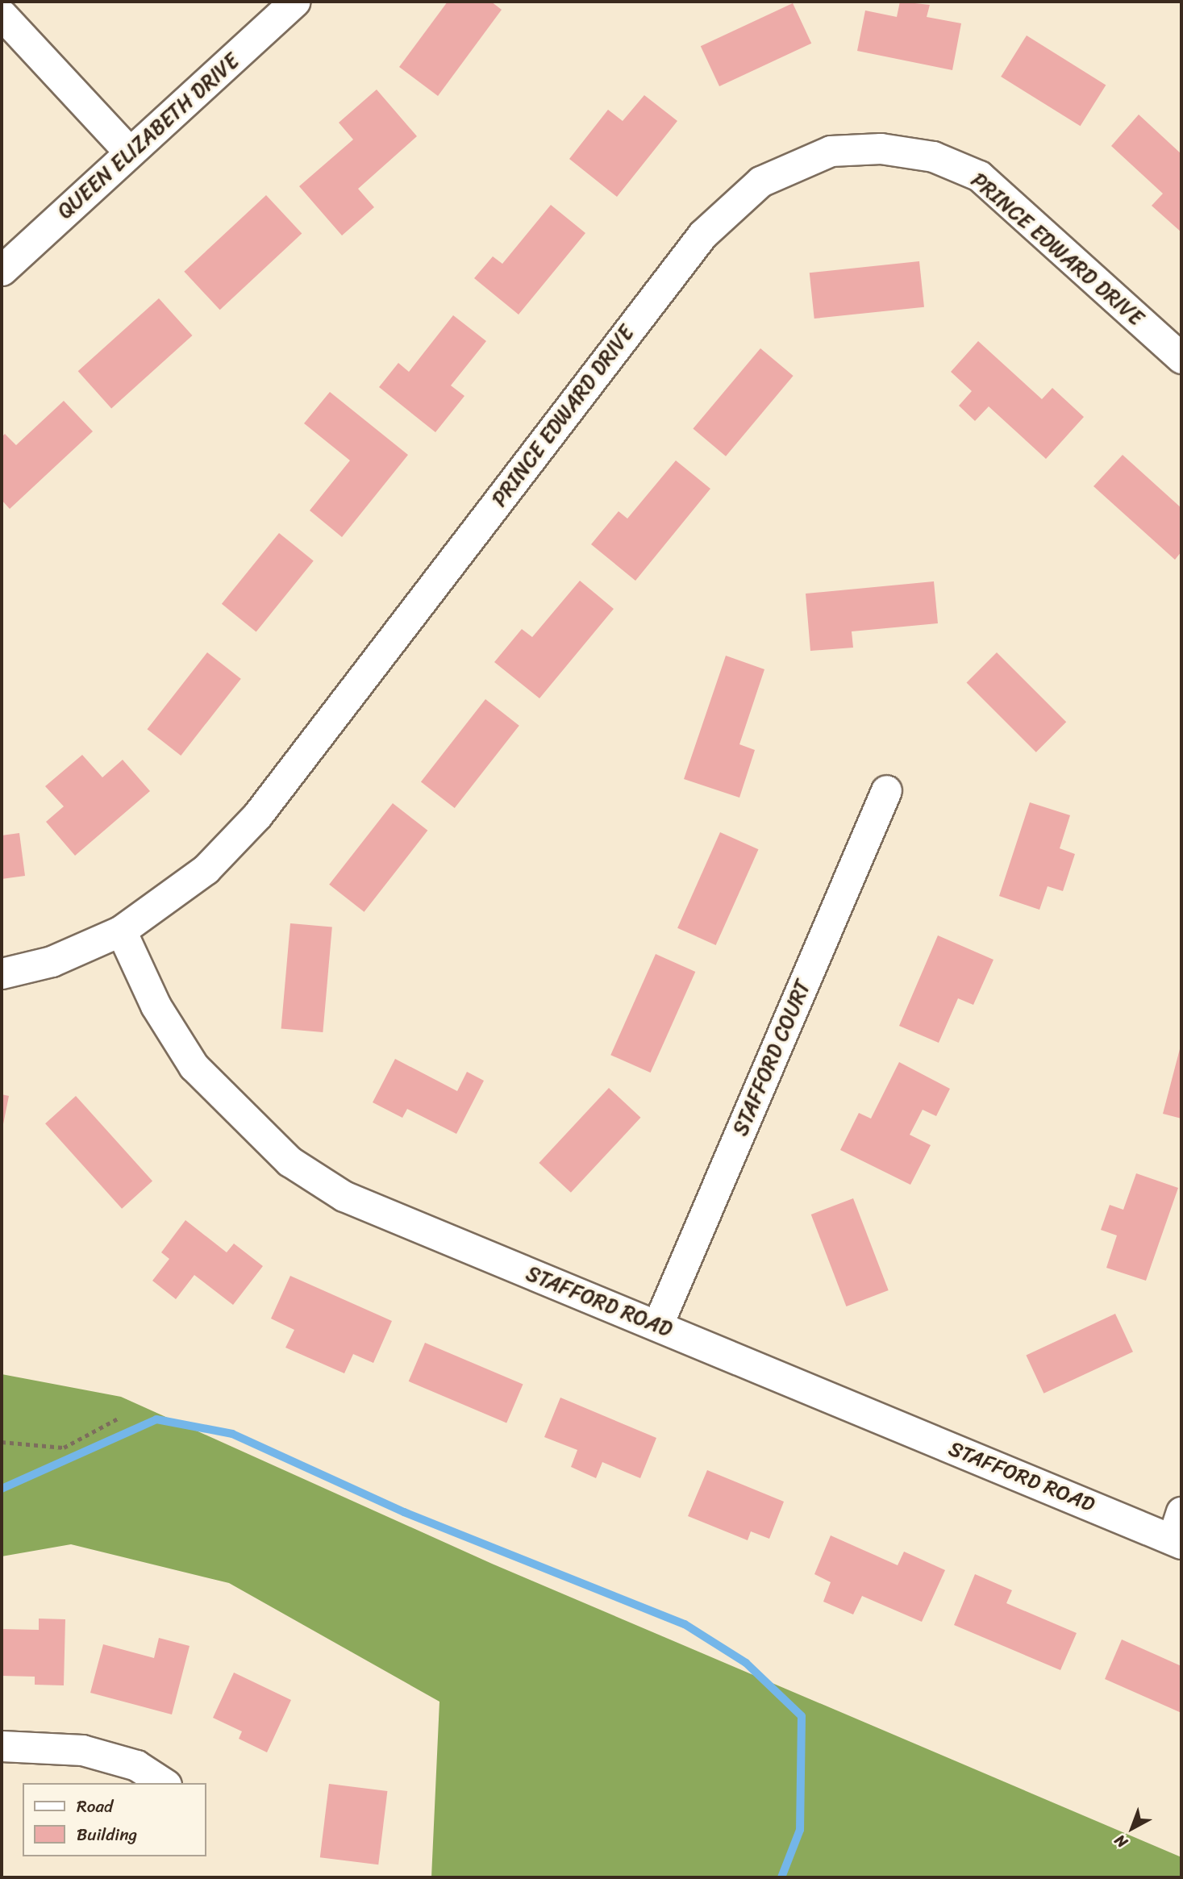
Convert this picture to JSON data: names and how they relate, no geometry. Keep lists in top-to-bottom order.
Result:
{
  "streets": {
    "street": [
      "QUEEN ELIZABETH DRIVE",
      "PRINCE EDWARD DRIVE",
      "STAFFORD COURT",
      "STAFFORD ROAD"
    ]
  },
  "crossings": [
    ["PRINCE EDWARD DRIVE", "STAFFORD ROAD"],
    ["STAFFORD COURT", "STAFFORD ROAD"]
  ],
  "legend": ["Road", "Building"],
  "north": "bottom left"
}
